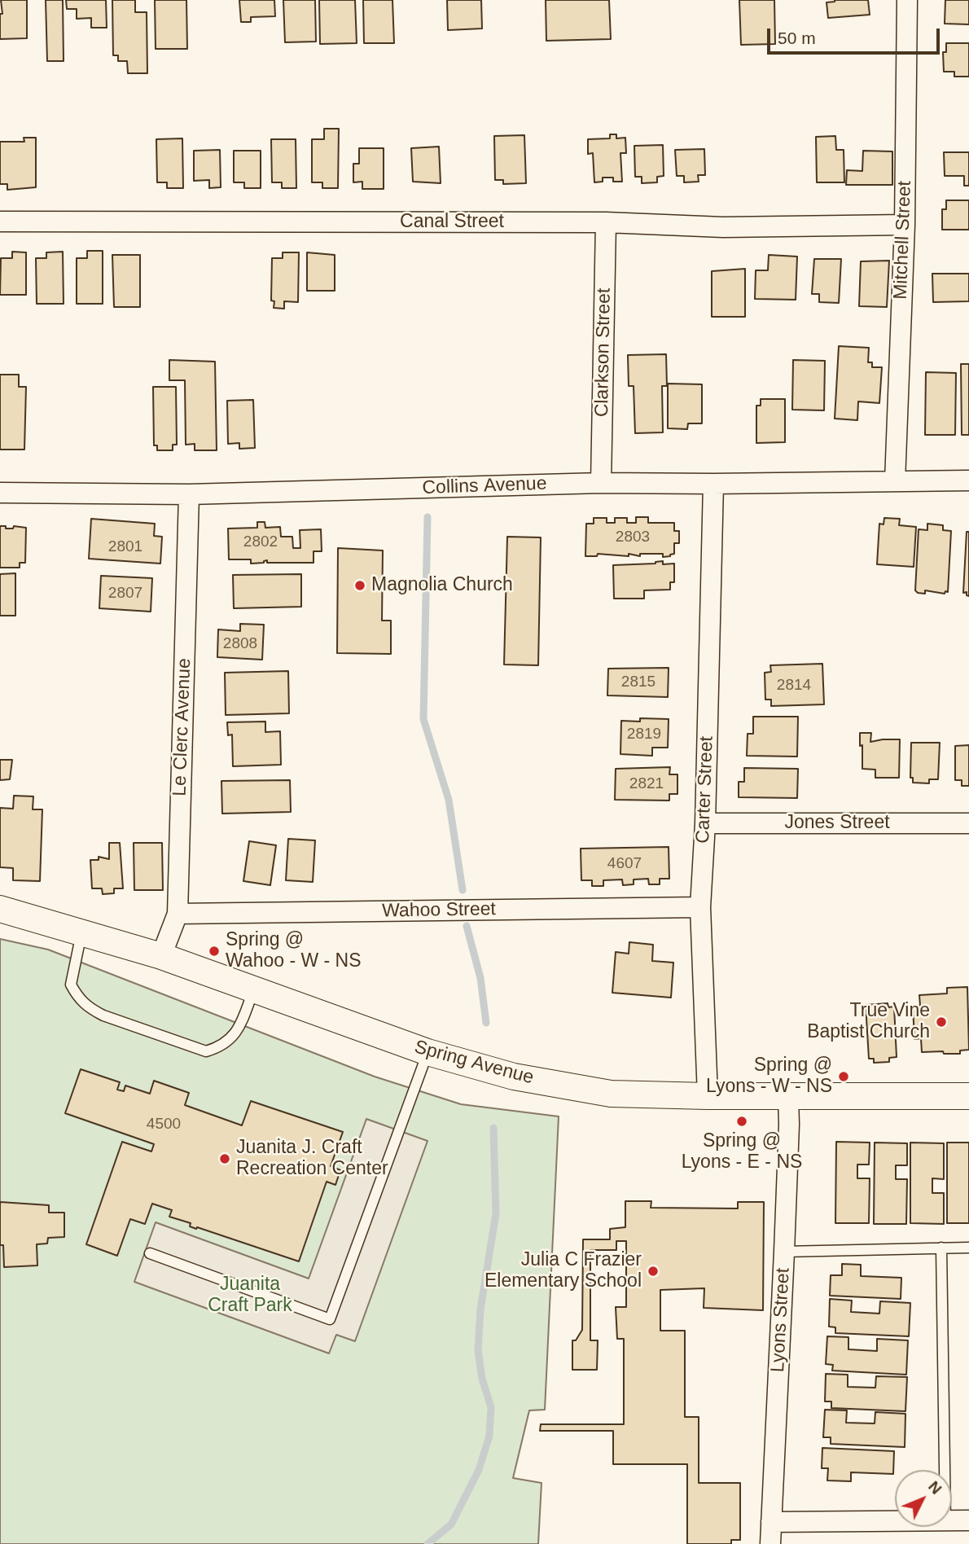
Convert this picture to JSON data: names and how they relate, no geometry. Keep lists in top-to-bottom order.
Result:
{
  "streets": {
    "street": [
      "Canal Street",
      "Mitchell Street",
      "Clarkson Street",
      "Collins Avenue",
      "Le Clerc Avenue",
      "Carter Street",
      "Jones Street",
      "Wahoo Street",
      "Spring Avenue",
      "Lyons Street"
    ]
  },
  "crossings": [
    ["Canal Street", "Mitchell Street"],
    ["Canal Street", "Clarkson Street"],
    ["Mitchell Street", "Collins Avenue"],
    ["Clarkson Street", "Collins Avenue"],
    ["Collins Avenue", "Le Clerc Avenue"],
    ["Collins Avenue", "Carter Street"],
    ["Le Clerc Avenue", "Wahoo Street"],
    ["Le Clerc Avenue", "Spring Avenue"],
    ["Carter Street", "Jones Street"],
    ["Carter Street", "Wahoo Street"],
    ["Carter Street", "Spring Avenue"],
    ["Spring Avenue", "Lyons Street"]
  ],
  "parks": ["Juanita Craft Park"],
  "places": [
    "Magnolia Church",
    "Spring @ Wahoo - W - NS",
    "True Vine Baptist Church",
    "Spring @ Lyons - W - NS",
    "Spring @ Lyons - E - NS",
    "Juanita J. Craft Recreation Center",
    "Julia C Frazier Elementary School"
  ],
  "house_numbers": [
    "2803",
    "2802",
    "2801",
    "2807",
    "2808",
    "2815",
    "2814",
    "2819",
    "2821",
    "4607",
    "4500"
  ],
  "scale_bar": "50 m",
  "north": "top right"
}
